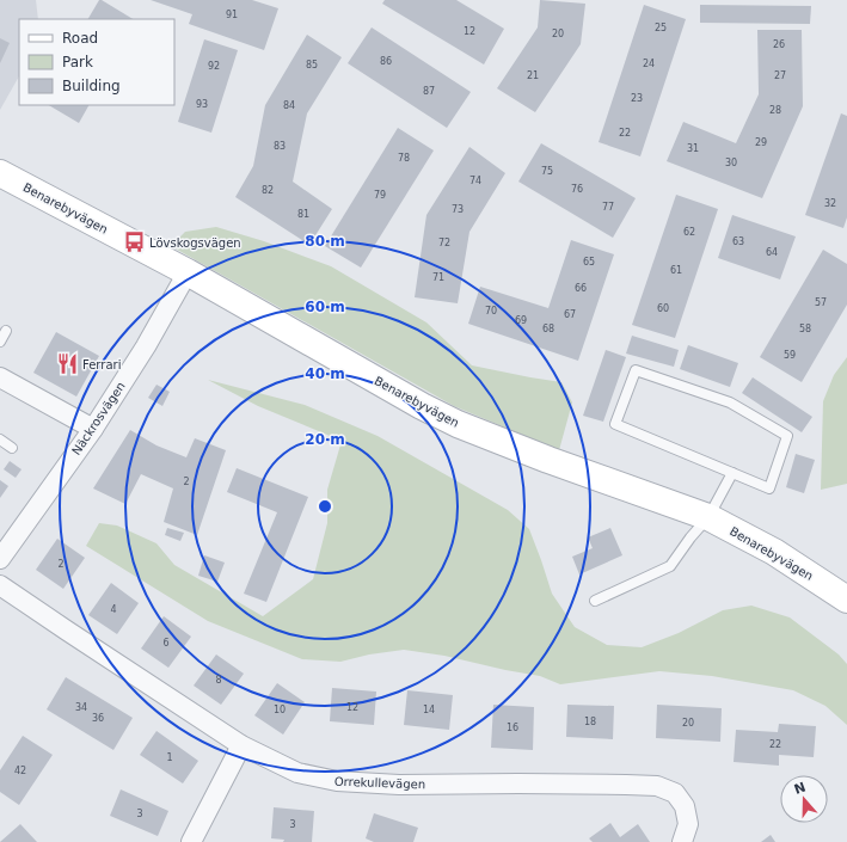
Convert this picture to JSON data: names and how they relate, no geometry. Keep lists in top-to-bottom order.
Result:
{
  "streets": {
    "street": ["Benarebyvägen", "Näckrosvägen", "Orrekullevägen"]
  },
  "crossings": [
    ["Benarebyvägen", "Näckrosvägen"]
  ],
  "places": {
    "bus stop": ["Lövskogsvägen"],
    "restaurant": ["Ferrari"]
  },
  "house_numbers": [
    "91",
    "25",
    "12",
    "20",
    "26",
    "86",
    "24",
    "85",
    "92",
    "21",
    "27",
    "87",
    "23",
    "93",
    "84",
    "28",
    "22",
    "29",
    "83",
    "31",
    "78",
    "30",
    "75",
    "74",
    "76",
    "82",
    "79",
    "32",
    "77",
    "73",
    "81",
    "62",
    "63",
    "72",
    "64",
    "65",
    "61",
    "71",
    "66",
    "57",
    "60",
    "70",
    "67",
    "69",
    "68",
    "58",
    "59",
    "2",
    "2",
    "4",
    "6",
    "8",
    "34",
    "12",
    "10",
    "14",
    "36",
    "18",
    "20",
    "16",
    "22",
    "1",
    "42",
    "3",
    "3"
  ],
  "legend": ["Road", "Park", "Building"],
  "north": "top",
  "rings": [
    "80 m",
    "60 m",
    "40 m",
    "20 m"
  ]
}
